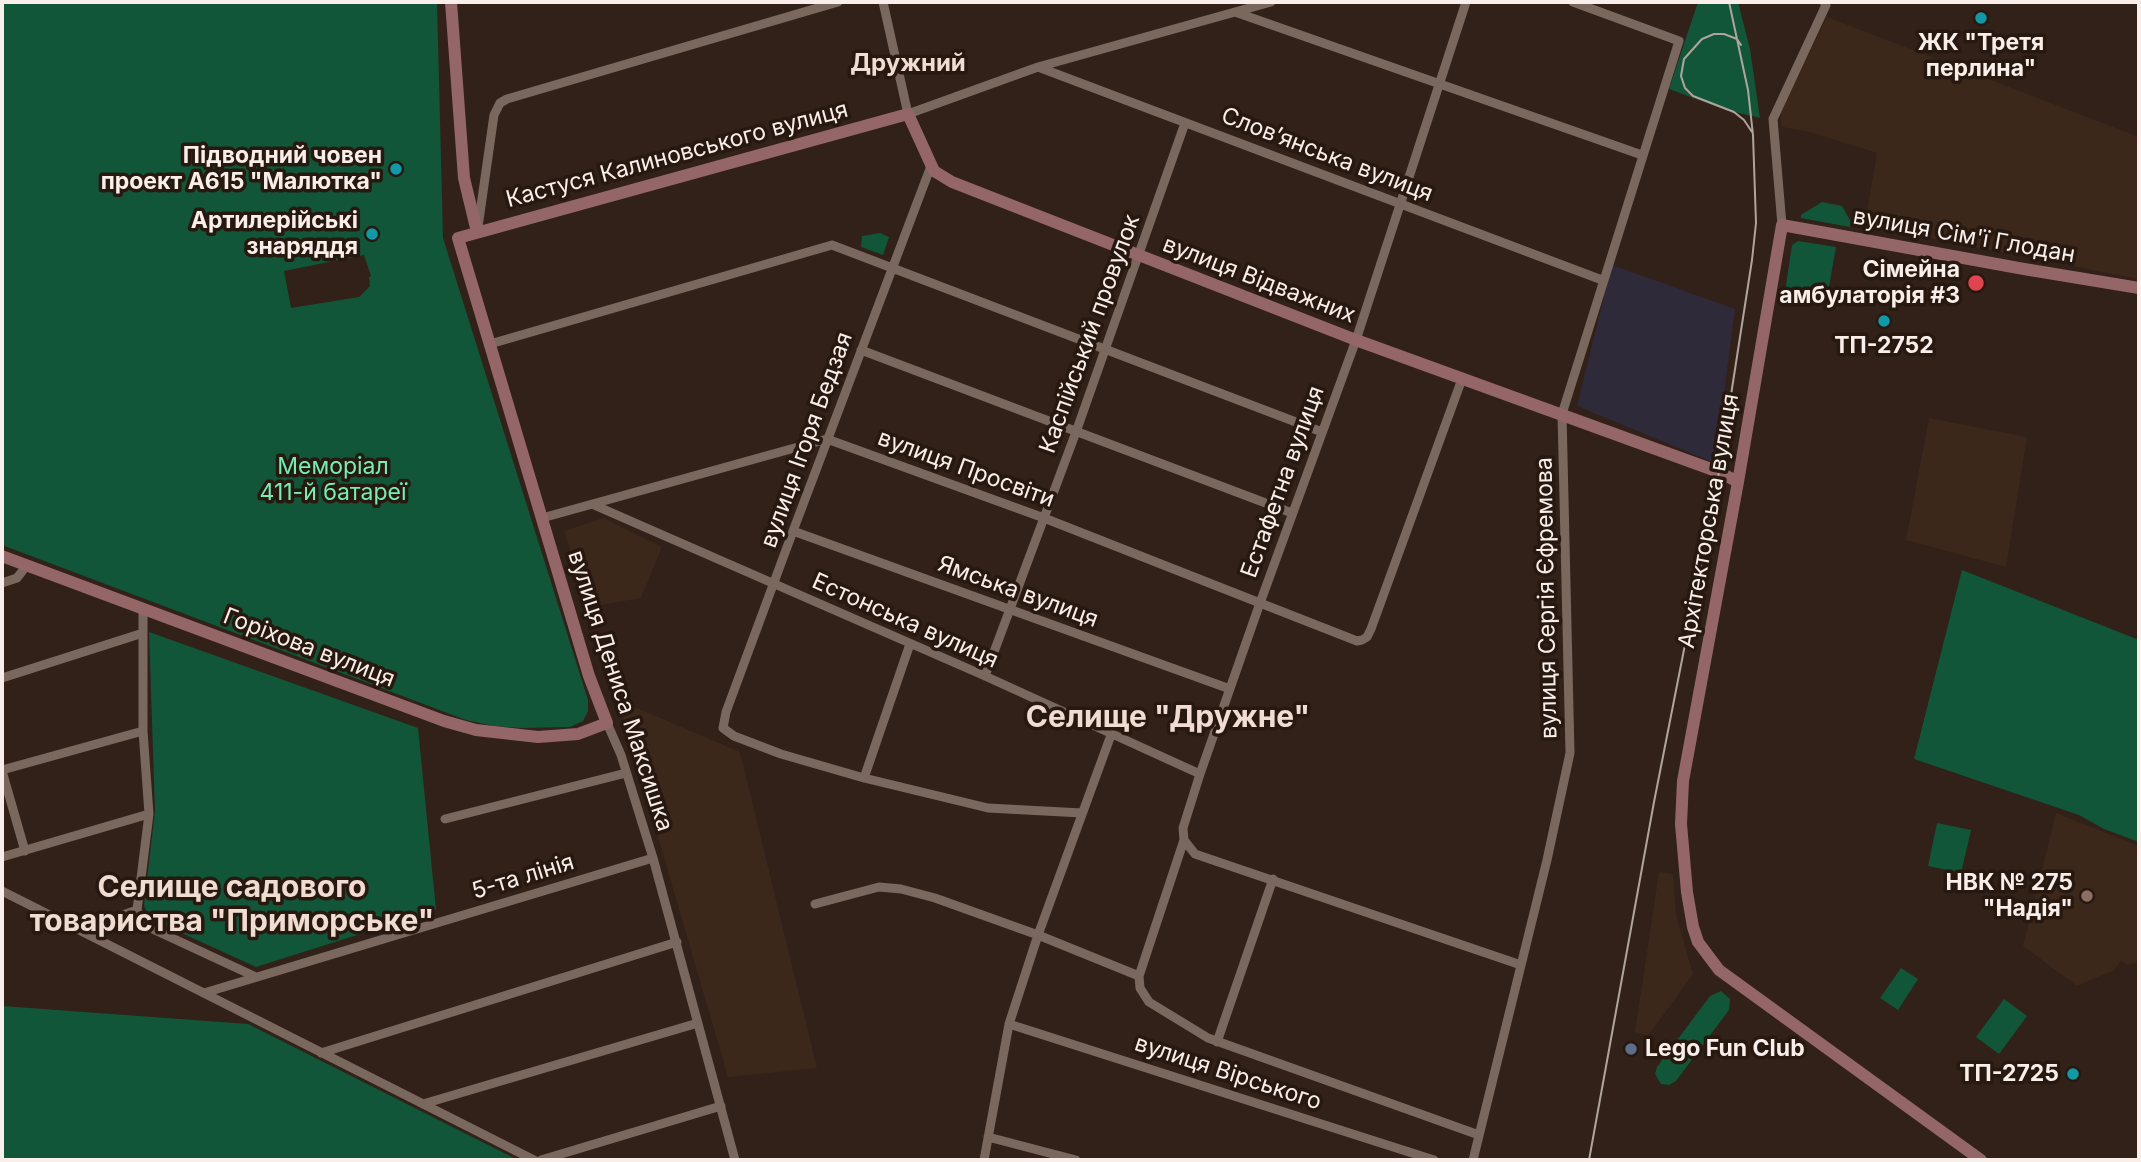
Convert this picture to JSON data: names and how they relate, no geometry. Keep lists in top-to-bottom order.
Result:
{
  "streets": {
    "street": [
      "Кастуся Калиновського вулиця",
      "Словʼянська вулиця",
      "вулиця Сім'ї Глодан",
      "вулиця Відважних",
      "Каспійський провулок",
      "вулиця Ігоря Бедзая",
      "вулиця Просвіти",
      "Естафетна вулиця",
      "Архітекторська вулиця",
      "Ямська вулиця",
      "вулиця Сергія Єфремова",
      "Естонська вулиця",
      "Горіхова вулиця",
      "вулиця Дениса Максишка",
      "5-та лінія",
      "вулиця Вірського"
    ]
  },
  "crossings": [
    ["Кастуся Калиновського вулиця", "вулиця Дениса Максишка"],
    ["Словʼянська вулиця", "Каспійський провулок"],
    ["Словʼянська вулиця", "Естафетна вулиця"],
    ["Словʼянська вулиця", "вулиця Сергія Єфремова"],
    ["вулиця Сім'ї Глодан", "Архітекторська вулиця"],
    ["вулиця Відважних", "Каспійський провулок"],
    ["вулиця Відважних", "вулиця Ігоря Бедзая"],
    ["вулиця Відважних", "вулиця Просвіти"],
    ["вулиця Відважних", "Естафетна вулиця"],
    ["вулиця Відважних", "Архітекторська вулиця"],
    ["вулиця Відважних", "вулиця Сергія Єфремова"],
    ["Каспійський провулок", "вулиця Просвіти"],
    ["Каспійський провулок", "Ямська вулиця"],
    ["Каспійський провулок", "Естонська вулиця"],
    ["вулиця Ігоря Бедзая", "вулиця Просвіти"],
    ["вулиця Ігоря Бедзая", "Ямська вулиця"],
    ["вулиця Ігоря Бедзая", "Естонська вулиця"],
    ["вулиця Просвіти", "Естафетна вулиця"],
    ["Естафетна вулиця", "Ямська вулиця"],
    ["Естафетна вулиця", "Естонська вулиця"],
    ["Горіхова вулиця", "вулиця Дениса Максишка"],
    ["вулиця Дениса Максишка", "5-та лінія"]
  ],
  "districts": ["Дружний", "Селище \"Дружне\"", "Селище садового товариства \"Приморське\""],
  "parks": ["Меморіал 411-й батареї"],
  "places": [
    "ЖК \"Третя перлина\"",
    "Підводний човен проект А615 \"Малютка\"",
    "Артилерійські знаряддя",
    "Сімейна амбулаторія #3",
    "ТП-2752",
    "НВК № 275 \"Надія\"",
    "Lego Fun Club",
    "ТП-2725"
  ]
}
